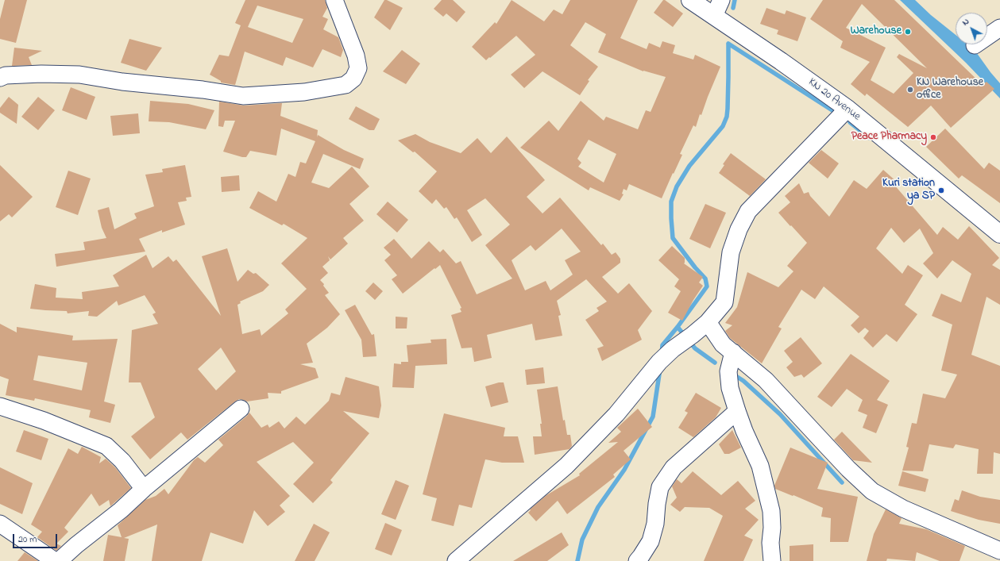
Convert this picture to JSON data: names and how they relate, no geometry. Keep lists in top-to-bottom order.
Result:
{
  "streets": {
    "main road": ["KN 20 Avenue"]
  },
  "places": [
    "Warehouse",
    "KN Warehouse office",
    "Peace Pharmacy",
    "Kuri station ya SP"
  ],
  "scale_bar": "20 m",
  "north": "top left"
}
